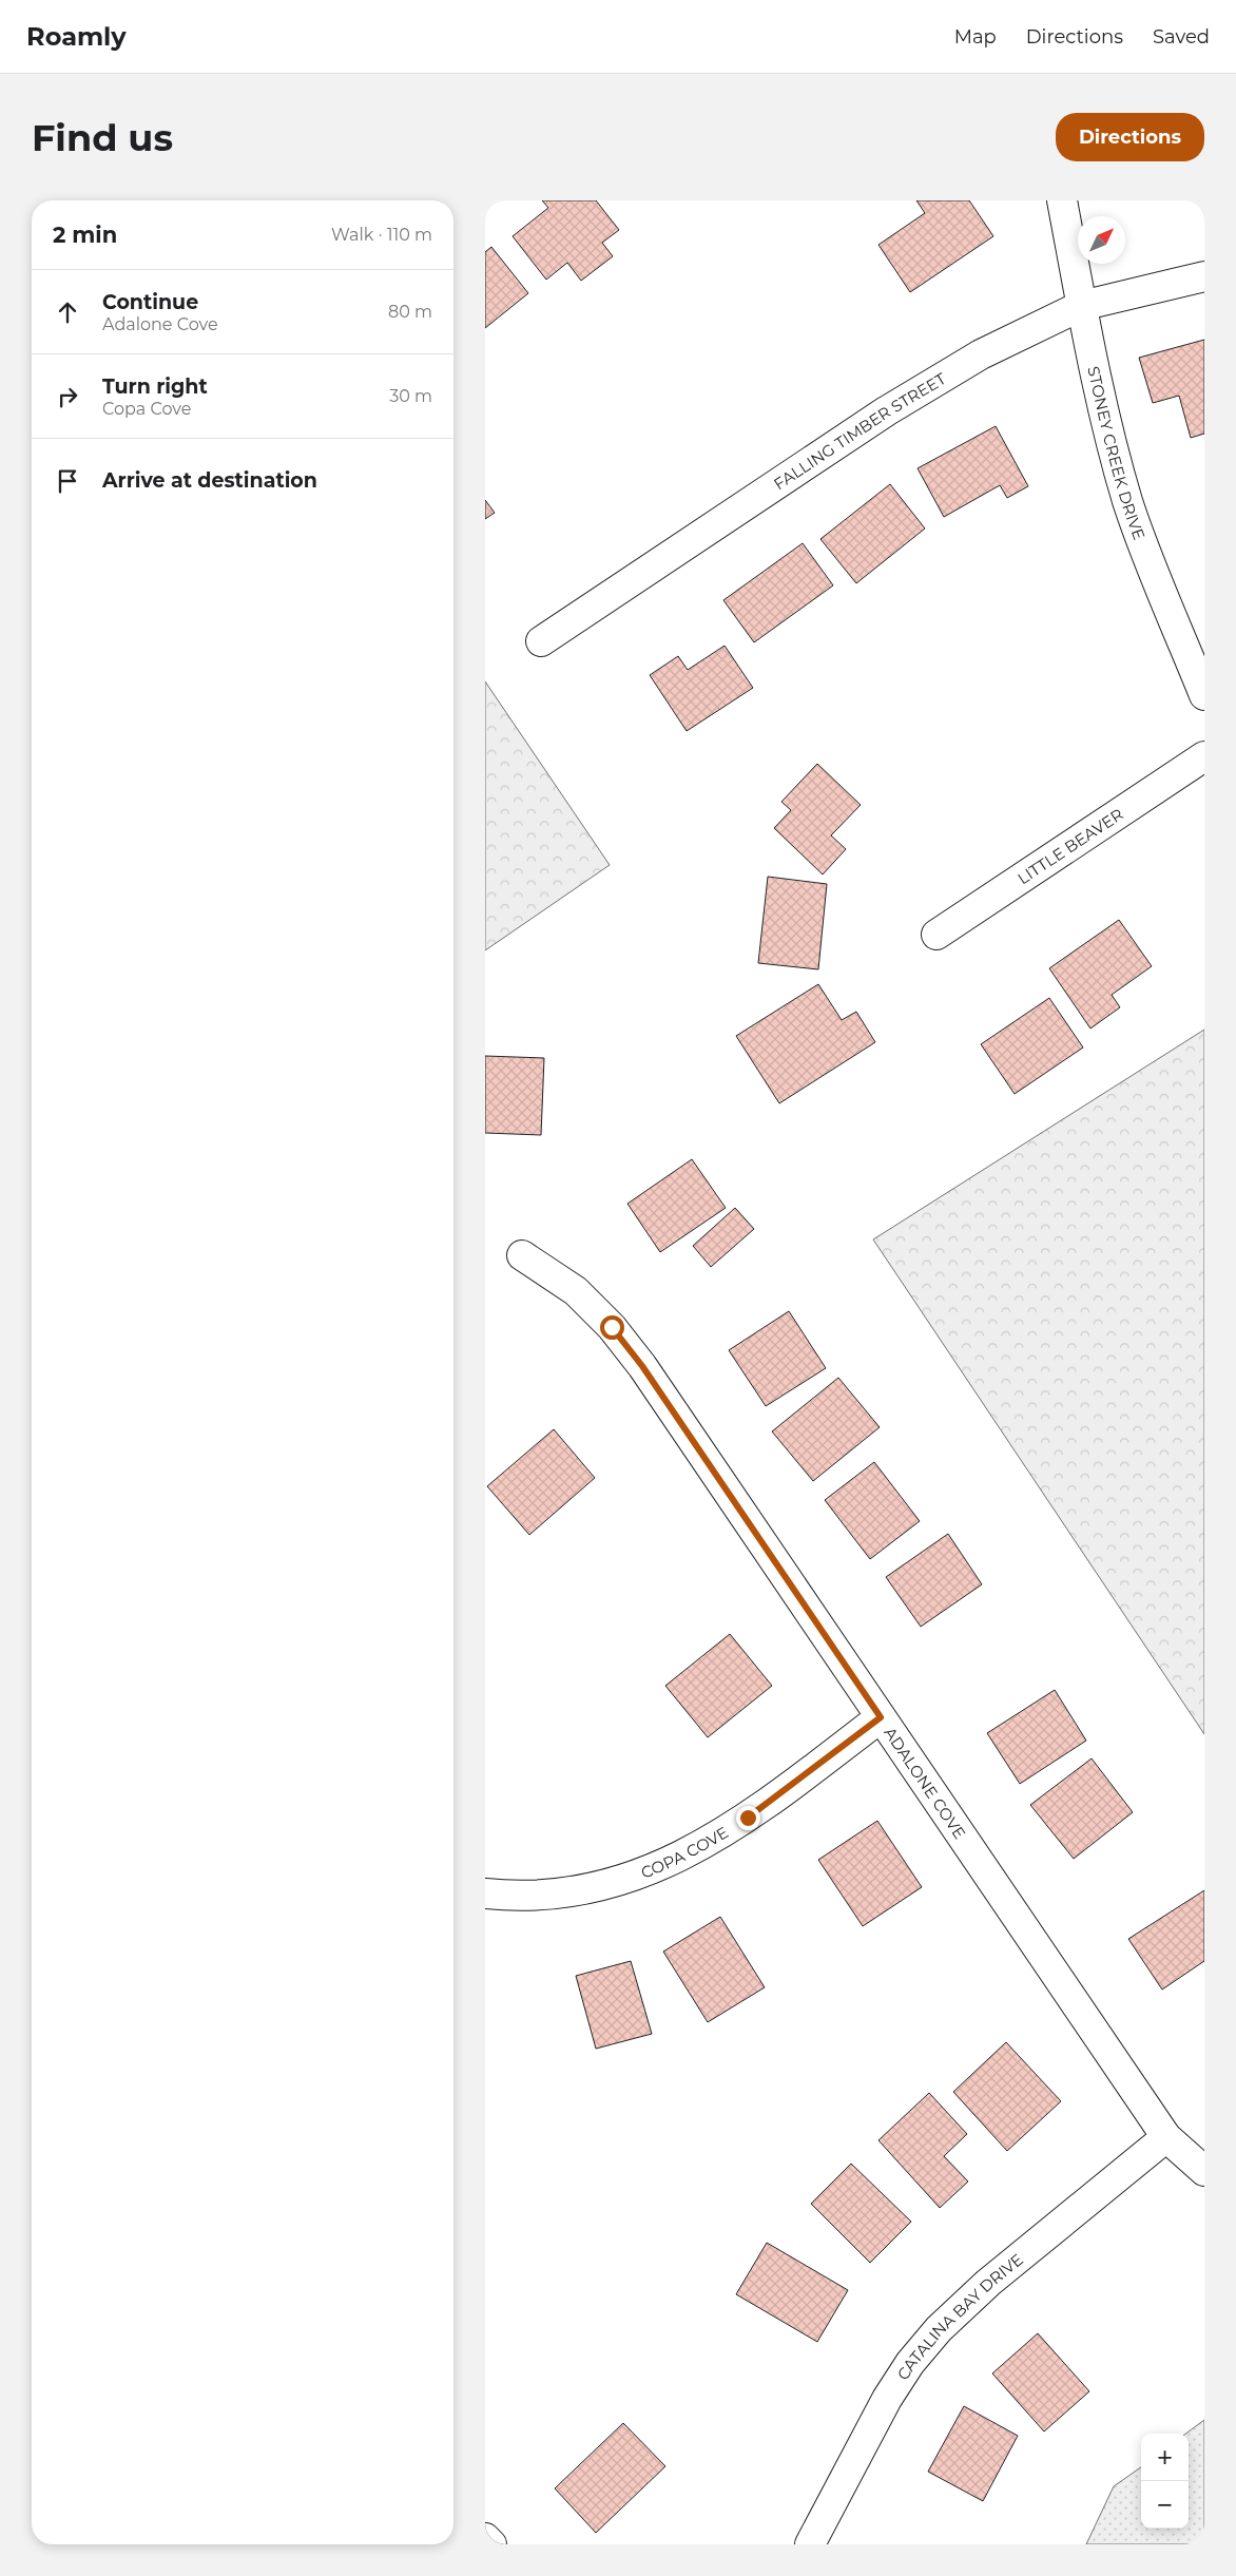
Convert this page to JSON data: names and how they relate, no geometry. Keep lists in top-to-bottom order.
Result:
{
  "streets": {
    "street": [
      "FALLING TIMBER STREET",
      "STONEY CREEK DRIVE",
      "LITTLE BEAVER",
      "ADALONE COVE",
      "COPA COVE",
      "CATALINA BAY DRIVE"
    ]
  },
  "crossings": [
    ["FALLING TIMBER STREET", "STONEY CREEK DRIVE"],
    ["ADALONE COVE", "COPA COVE"],
    ["ADALONE COVE", "CATALINA BAY DRIVE"]
  ],
  "north": "top right",
  "page": {
    "header": "Roamly",
    "nav": ["Map", "Directions", "Saved"],
    "buttons": "Directions",
    "title": "Find us",
    "heading": ["2 min", "Walk · 110 m"],
    "list": [
      ["Continue", "Adalone Cove", "80 m"],
      ["Turn right", "Copa Cove", "30 m"],
      "Arrive at destination"
    ],
    "map_buttons": ["+", "−"]
  }
}
